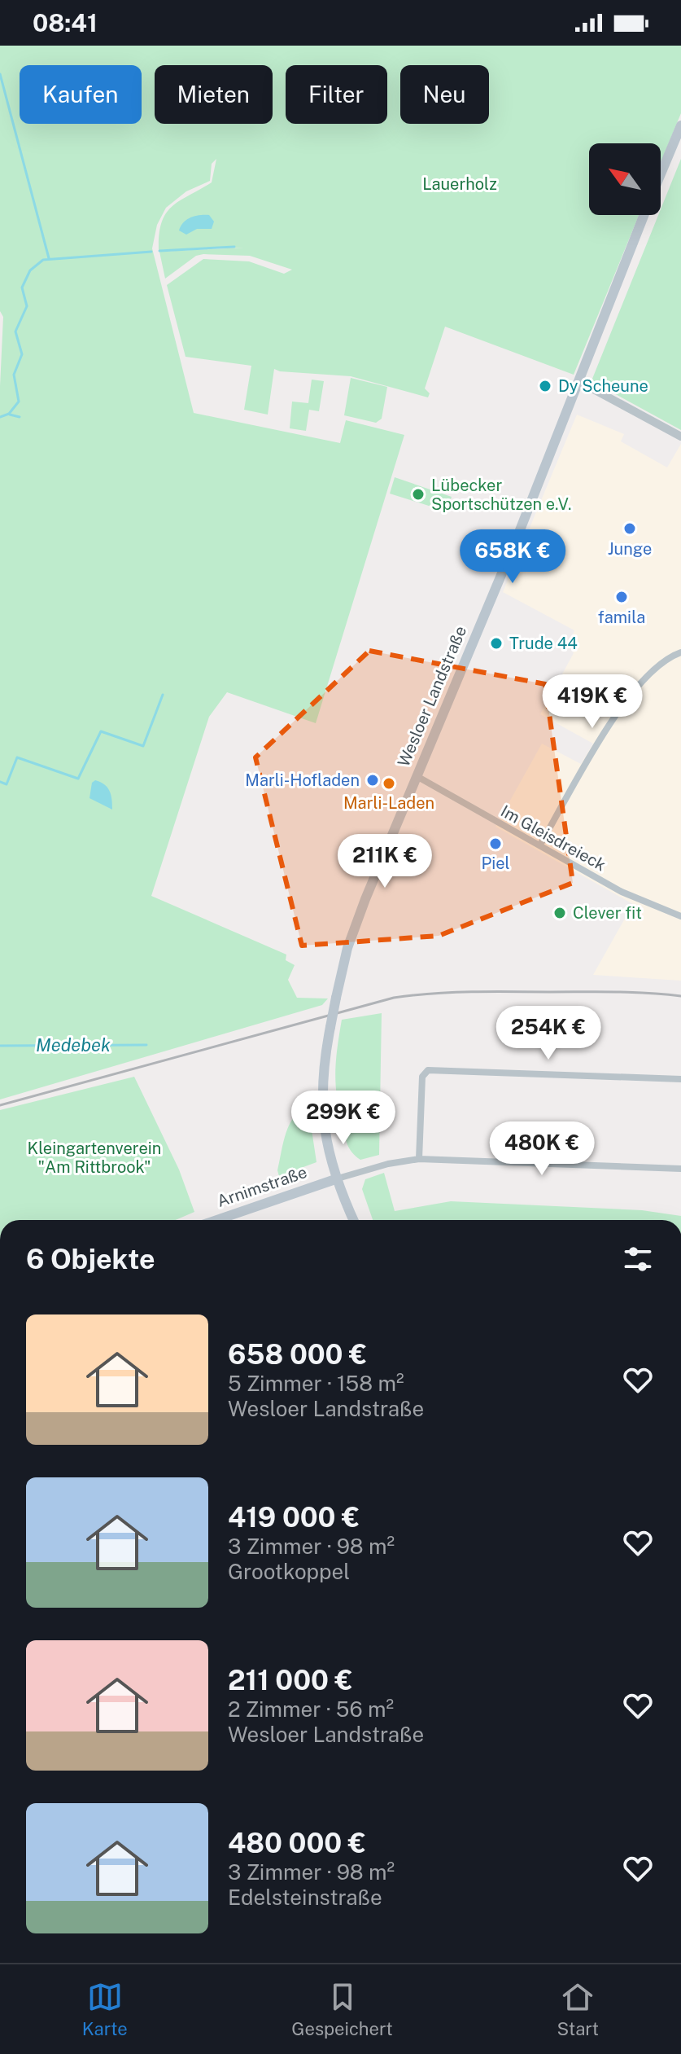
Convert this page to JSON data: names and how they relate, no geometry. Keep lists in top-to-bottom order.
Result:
{
  "streets": {
    "main road": ["Wesloer Landstraße", "Arnimstraße"],
    "street": ["Im Gleisdreieck"]
  },
  "crossings": [
    ["Wesloer Landstraße", "Im Gleisdreieck"],
    ["Wesloer Landstraße", "Arnimstraße"]
  ],
  "water": ["Medebek"],
  "parks": ["Lauerholz", "Kleingartenverein \"Am Rittbrook\""],
  "places": [
    "Dy Scheune",
    "Lübecker Sportschützen e.V.",
    "Junge",
    "famila",
    "Trude 44",
    "Marli-Hofladen",
    "Marli-Laden",
    "Piel",
    "Clever fit"
  ],
  "north": "top left",
  "page": {
    "status": "08:41",
    "chip": [
      "Kaufen",
      "Mieten",
      "Filter",
      "Neu"
    ],
    "price": [
      "658K €",
      "419K €",
      "211K €",
      "254K €",
      "299K €",
      "480K €"
    ],
    "heading": "6 Objekte",
    "list": [
      {
        "name": "658 000 €",
        "note": "5 Zimmer · 158 m² · Wesloer Landstraße"
      },
      {
        "name": "419 000 €",
        "note": "3 Zimmer · 98 m² · Grootkoppel"
      },
      {
        "name": "211 000 €",
        "note": "2 Zimmer · 56 m² · Wesloer Landstraße"
      },
      {
        "name": "480 000 €",
        "note": "3 Zimmer · 98 m² · Edelsteinstraße"
      }
    ],
    "tabs": ["Karte", "Gespeichert", "Start"]
  }
}
